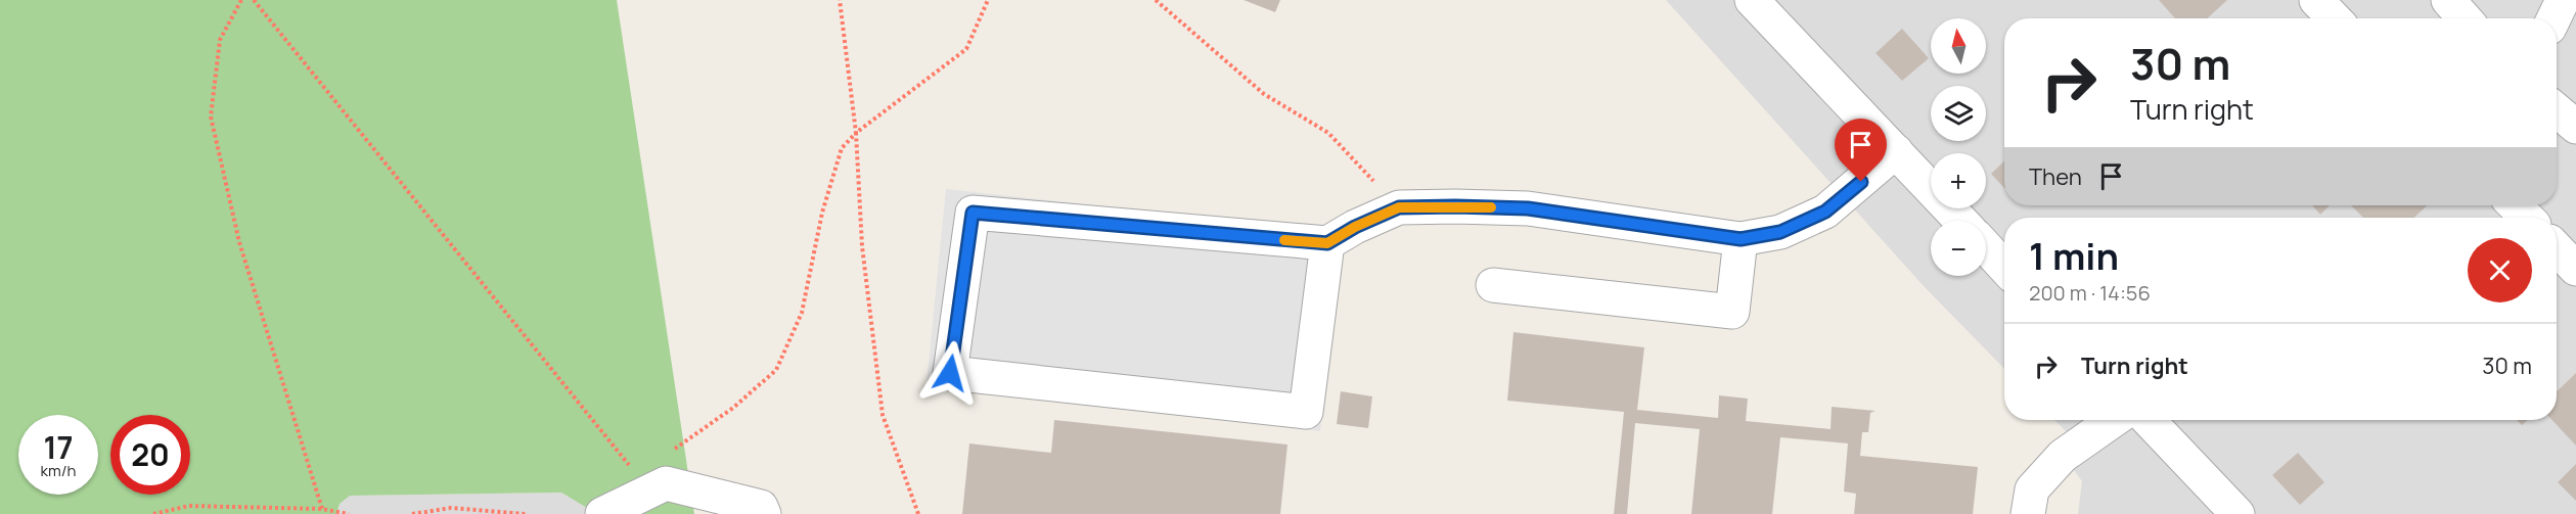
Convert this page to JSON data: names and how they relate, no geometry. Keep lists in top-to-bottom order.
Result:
{
  "north": "top",
  "page": {
    "map_buttons": ["+", "−"],
    "turn": ["30 m", "Turn right"],
    "then": "Then",
    "heading": ["1 min", "200 m · 14:56"],
    "list": [
      {
        "name": "Turn right",
        "value": "30 m"
      }
    ],
    "speed": "17 km/h",
    "limit": "20"
  }
}
